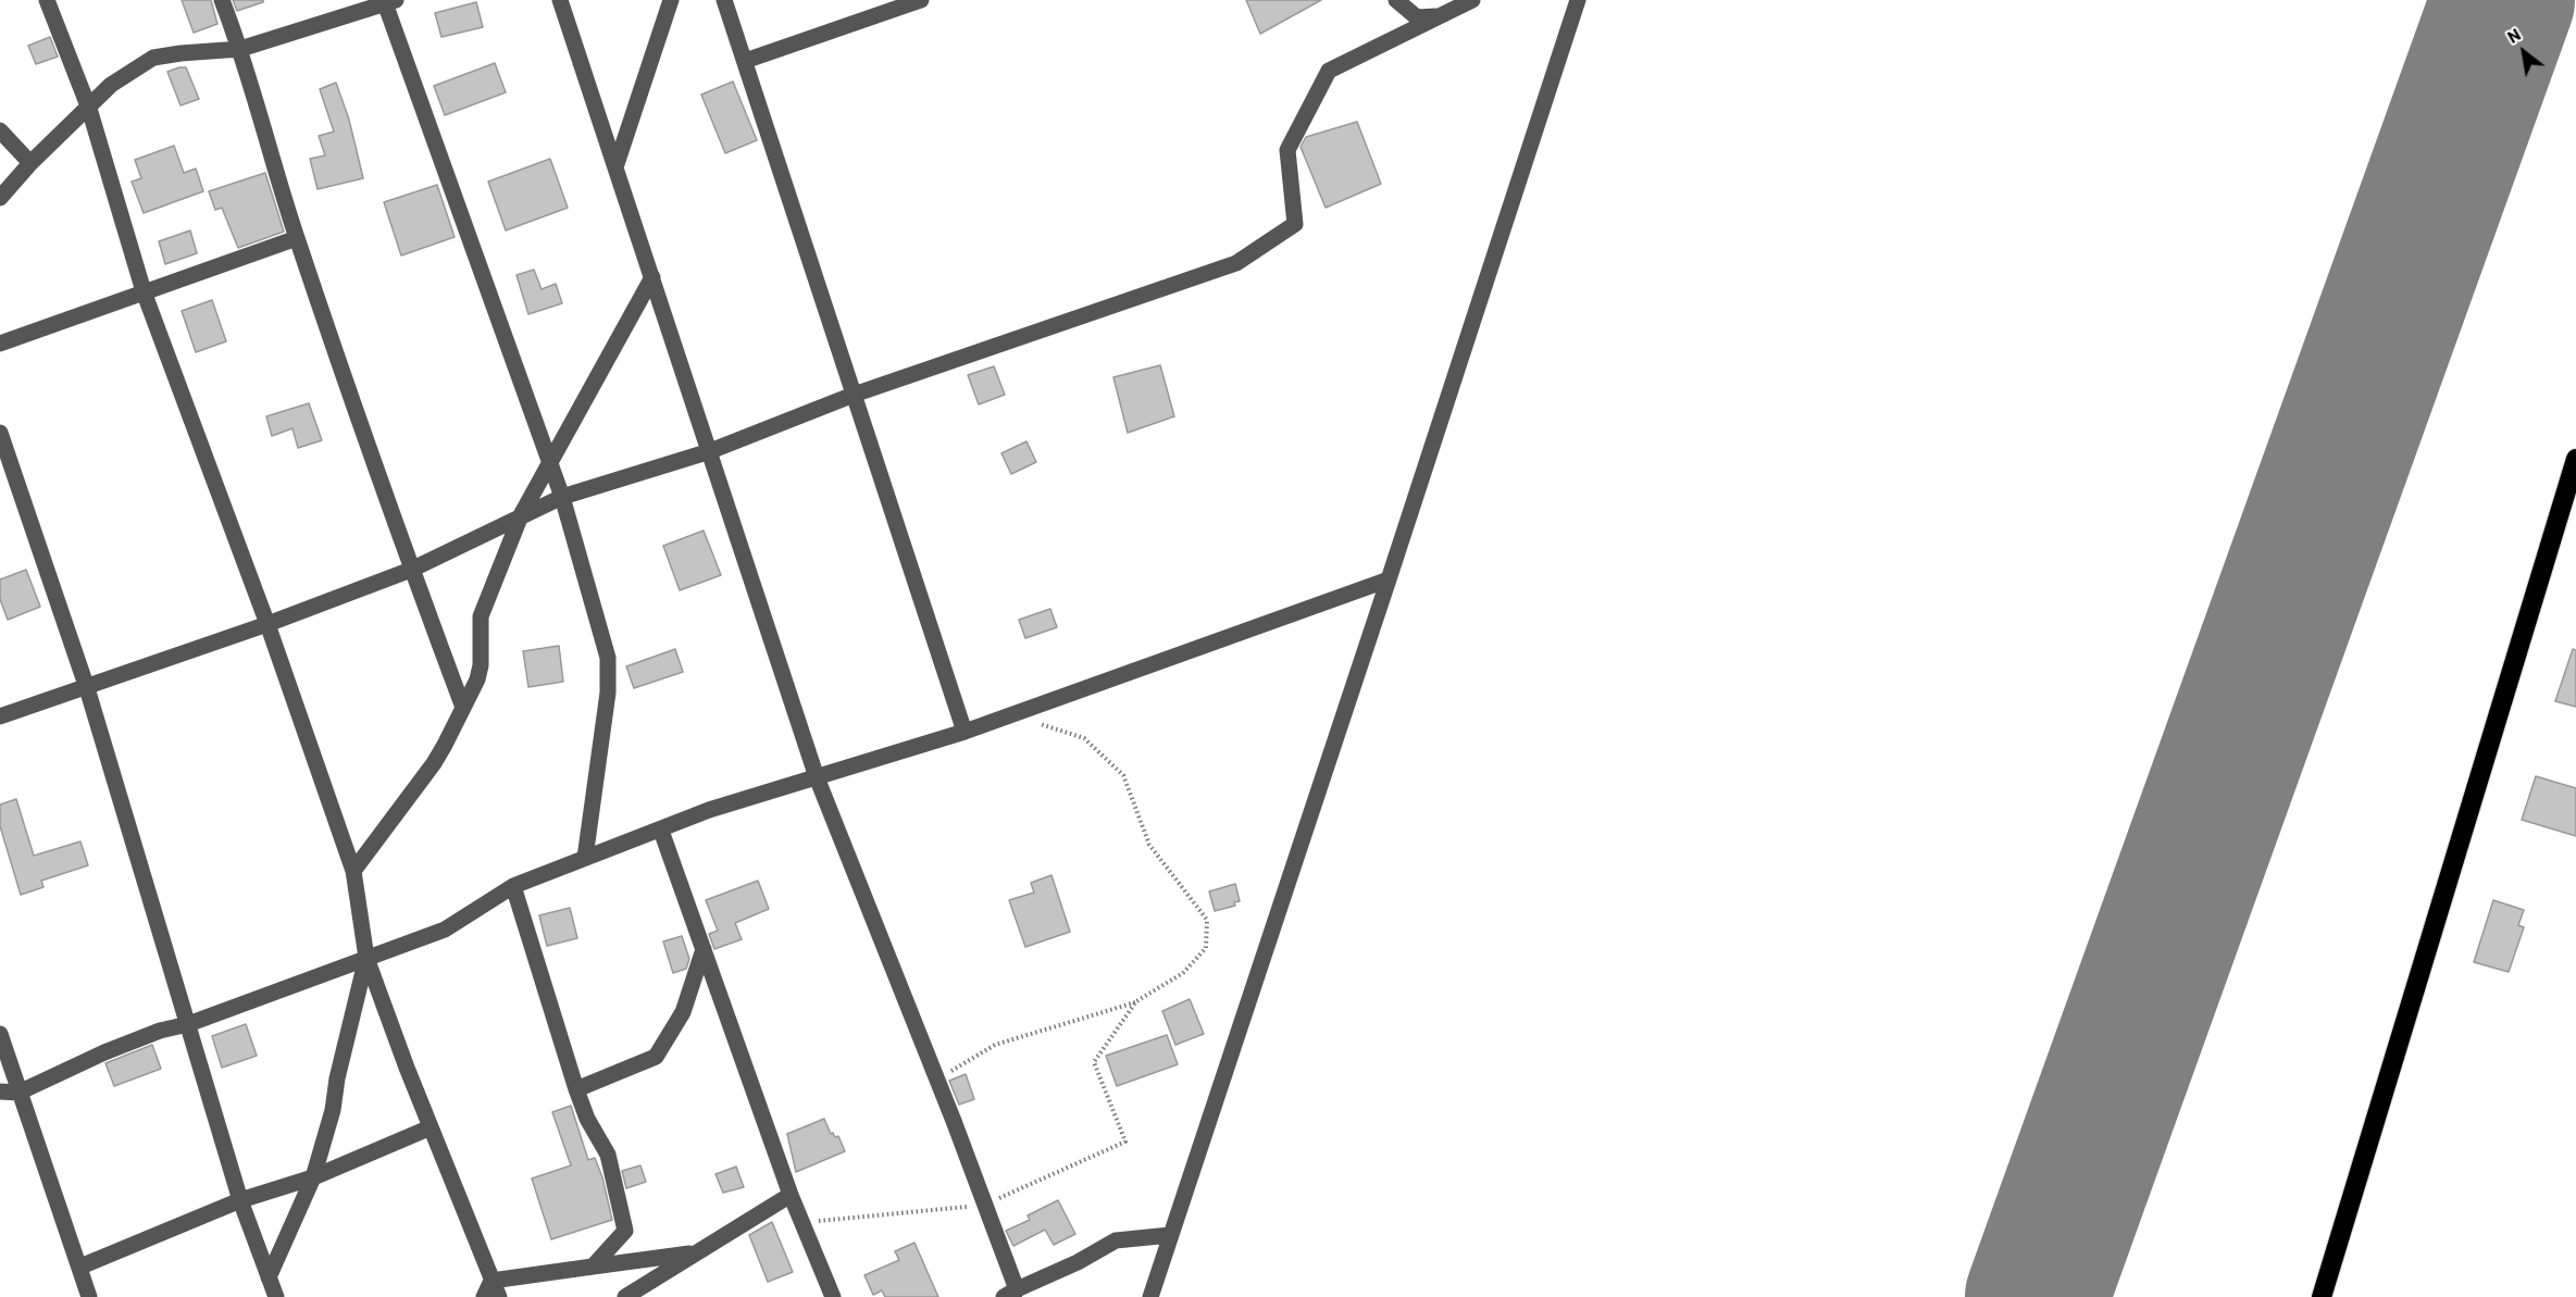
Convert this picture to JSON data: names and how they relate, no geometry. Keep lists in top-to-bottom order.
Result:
{
  "north": "top left"
}
